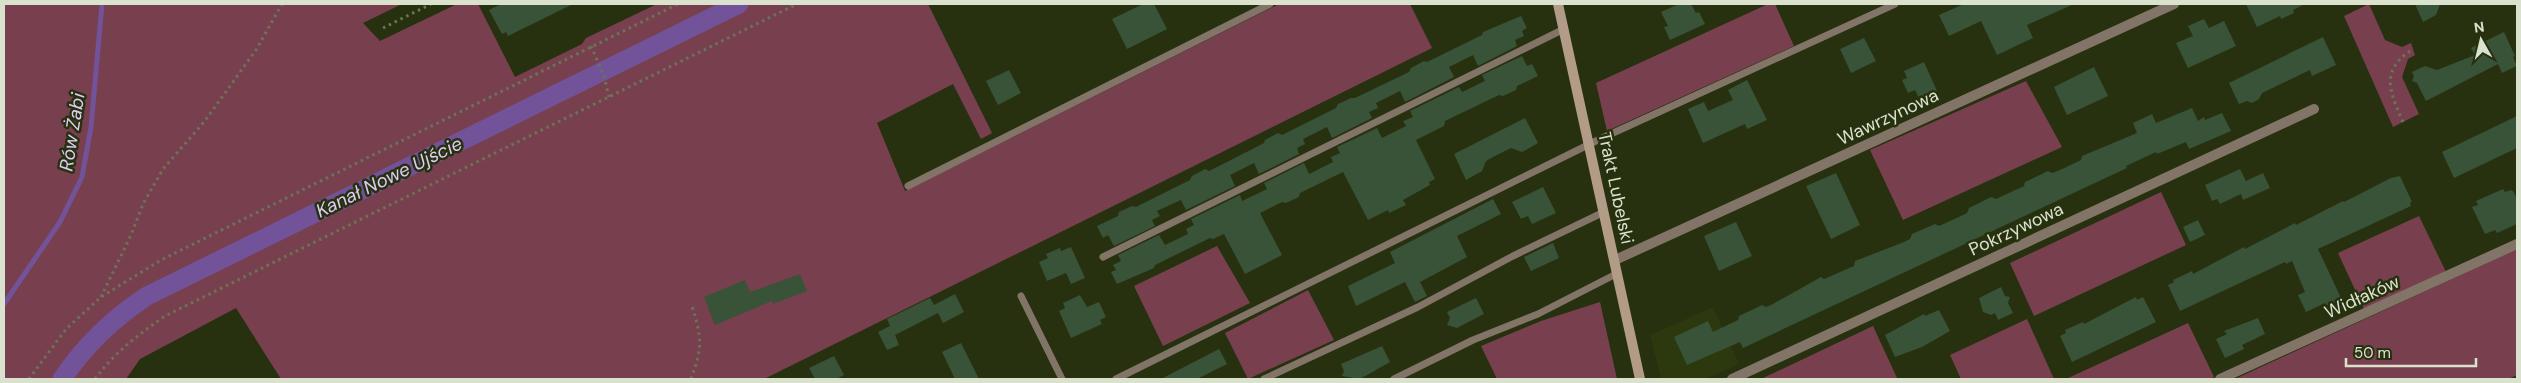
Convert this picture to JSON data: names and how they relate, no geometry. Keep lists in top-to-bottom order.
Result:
{
  "streets": {
    "street": [
      "Wawrzynowa",
      "Trakt Lubelski",
      "Pokrzywowa",
      "Widłaków"
    ]
  },
  "crossings": [
    ["Wawrzynowa", "Trakt Lubelski"]
  ],
  "water": ["Rów Żabi", "Kanał Nowe Ujście"],
  "scale_bar": "50 m",
  "north": "top"
}
